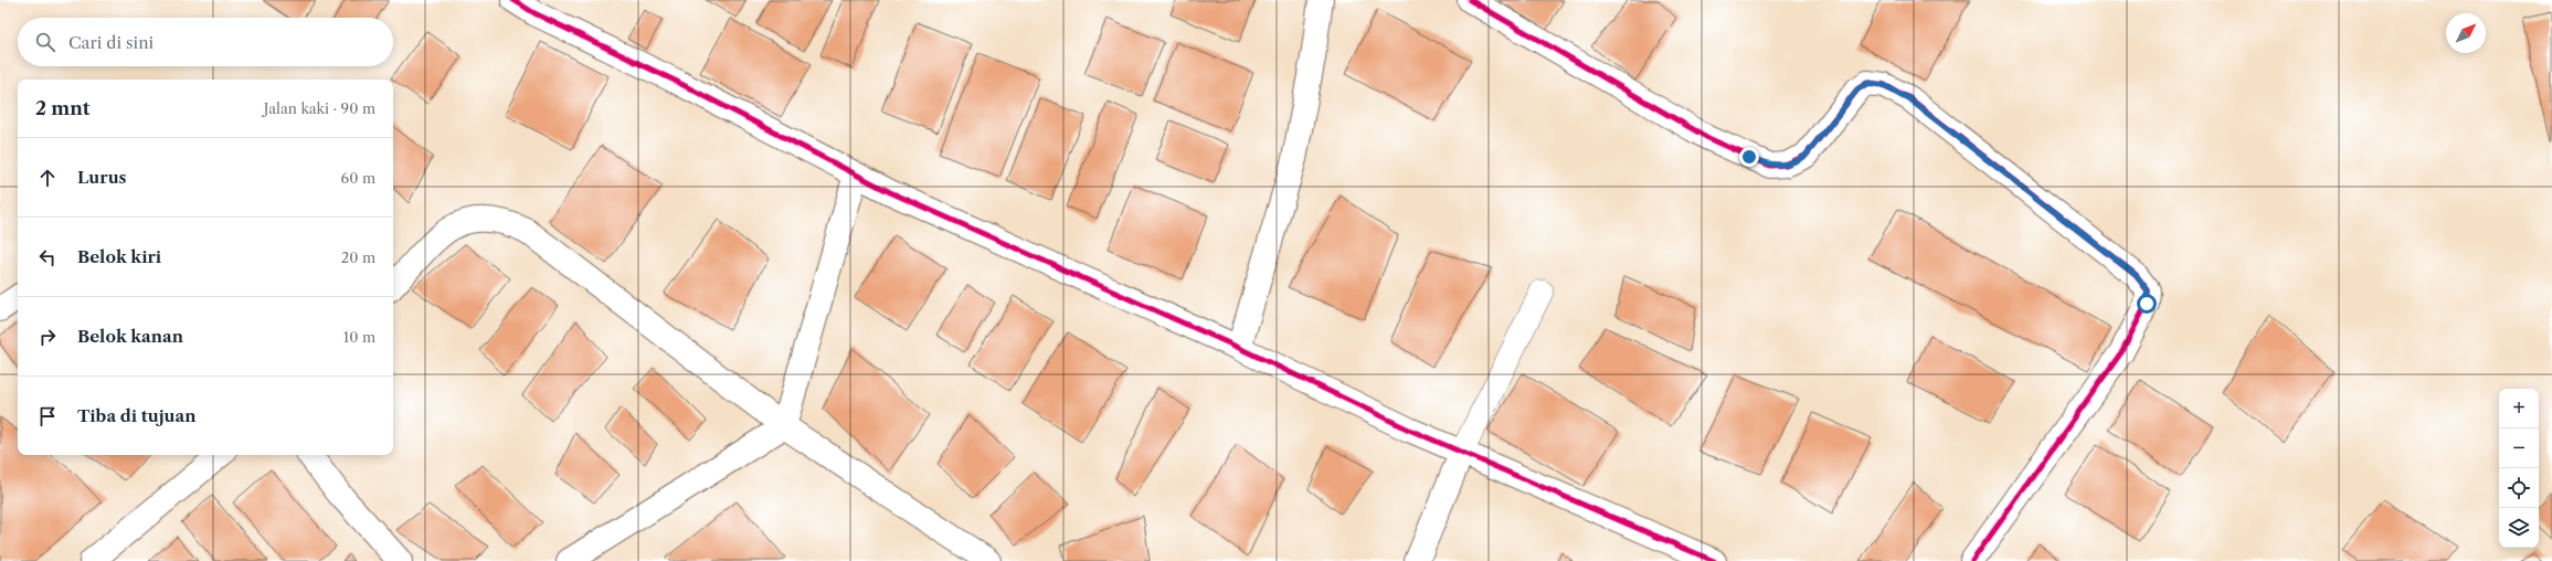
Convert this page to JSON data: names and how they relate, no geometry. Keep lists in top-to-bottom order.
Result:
{
  "north": "top right",
  "page": {
    "search": "Cari di sini",
    "heading": ["2 mnt", "Jalan kaki · 90 m"],
    "list": [
      ["Lurus", "60 m"],
      ["Belok kiri", "20 m"],
      ["Belok kanan", "10 m"],
      "Tiba di tujuan"
    ],
    "map_buttons": ["+", "−"]
  }
}
